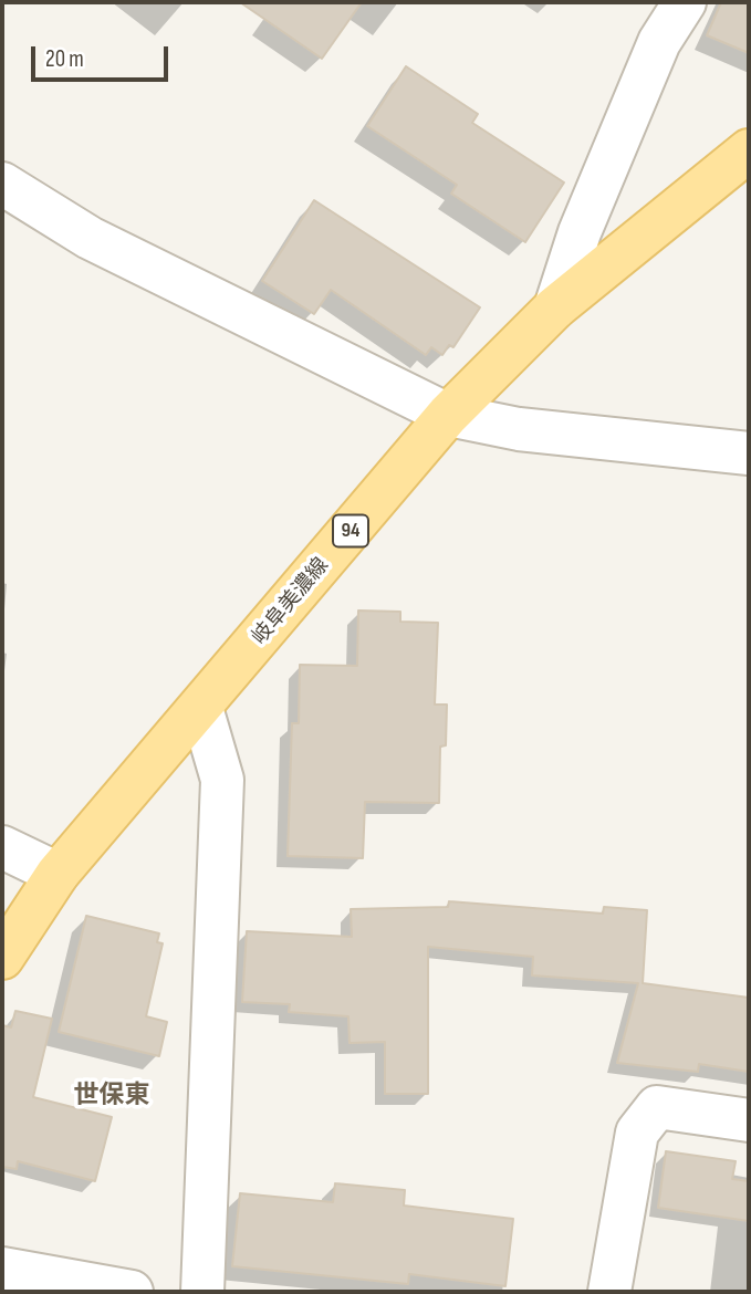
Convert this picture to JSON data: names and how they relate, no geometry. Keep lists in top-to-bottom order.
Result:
{
  "streets": {
    "main road": ["94", "岐阜美濃線"]
  },
  "districts": ["世保東"],
  "scale_bar": "20 m"
}
